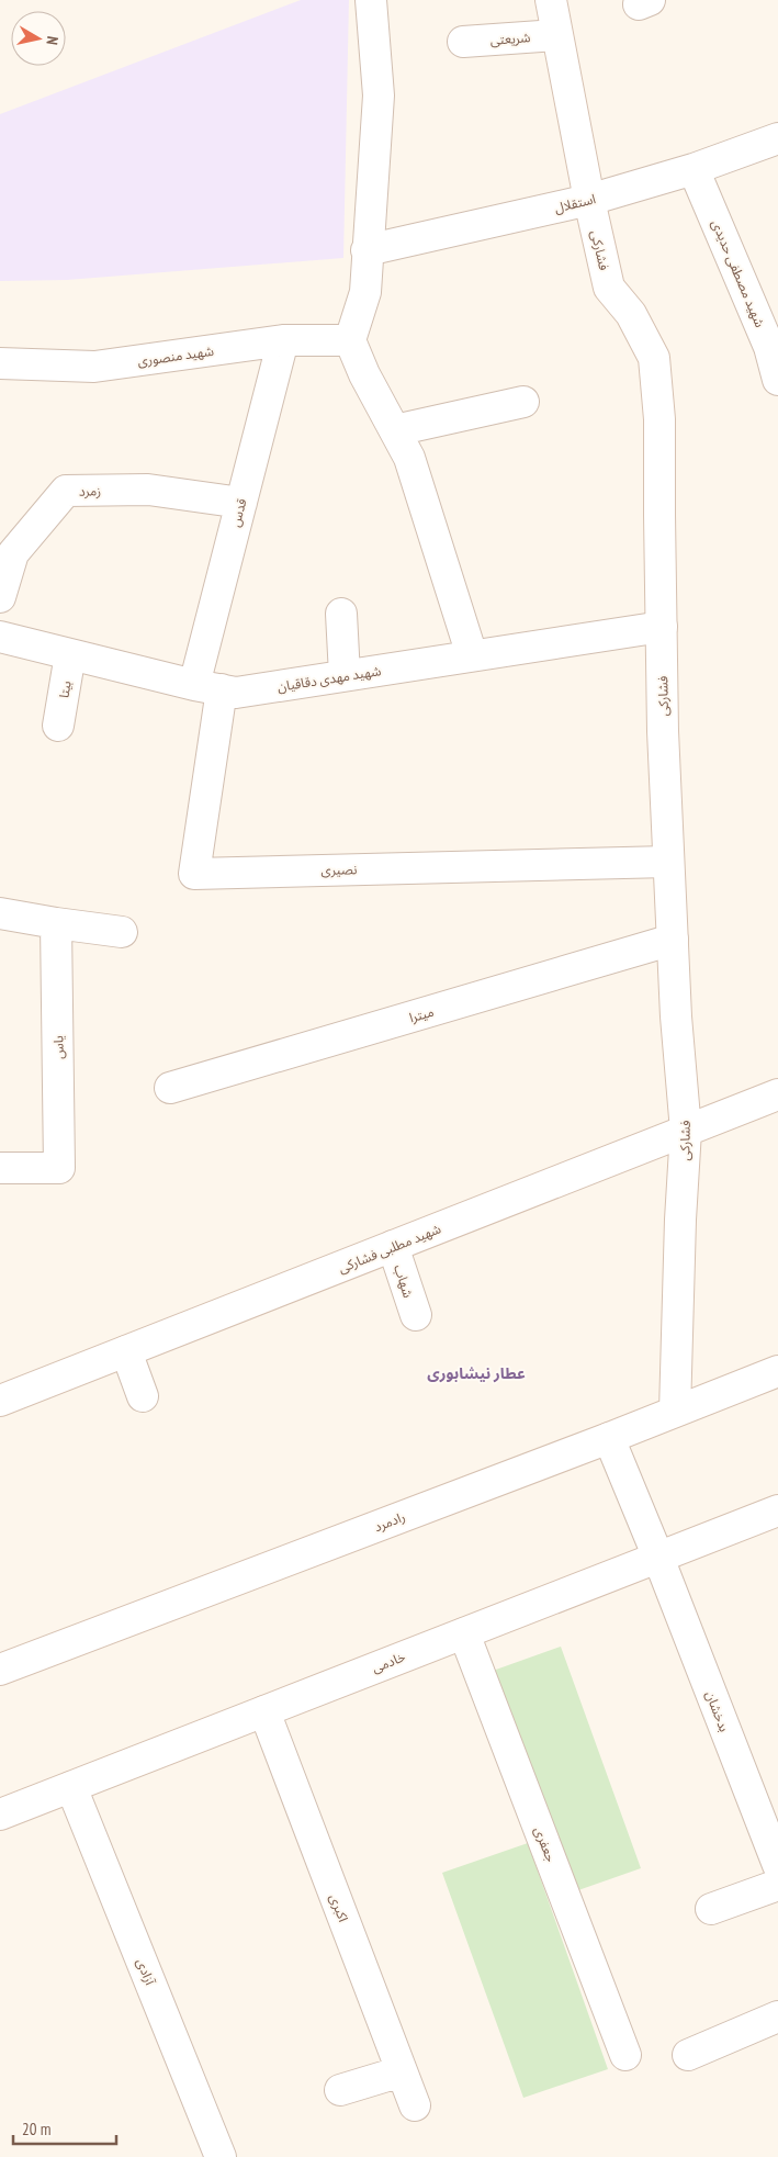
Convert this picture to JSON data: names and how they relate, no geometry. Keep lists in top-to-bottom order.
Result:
{
  "streets": {
    "street": [
      "شریعتی",
      "استقلال",
      "فشارکی",
      "شهید مصطفی حدیدی",
      "شهید منصوری",
      "زمرد",
      "قدس",
      "شهید مهدی دقاقیان",
      "بیتا",
      "نصیری",
      "میترا",
      "یاس",
      "شهید مطلبی فشارکی",
      "شهاب",
      "رادمرد",
      "خادمی",
      "بدخشان",
      "جعفری",
      "اکبری",
      "آزادی"
    ]
  },
  "crossings": [
    ["شریعتی", "فشارکی"],
    ["استقلال", "فشارکی"],
    ["استقلال", "شهید مصطفی حدیدی"],
    ["فشارکی", "شهید مهدی دقاقیان"],
    ["فشارکی", "نصیری"],
    ["فشارکی", "میترا"],
    ["فشارکی", "شهید مطلبی فشارکی"],
    ["فشارکی", "رادمرد"],
    ["شهید منصوری", "قدس"],
    ["زمرد", "قدس"],
    ["قدس", "شهید مهدی دقاقیان"],
    ["قدس", "نصیری"],
    ["شهید مهدی دقاقیان", "بیتا"],
    ["شهید مهدی دقاقیان", "نصیری"],
    ["شهید مطلبی فشارکی", "شهاب"],
    ["رادمرد", "بدخشان"],
    ["خادمی", "بدخشان"],
    ["خادمی", "جعفری"],
    ["خادمی", "اکبری"],
    ["خادمی", "آزادی"]
  ],
  "districts": ["عطار نیشابوری"],
  "scale_bar": "20 m",
  "north": "right"
}
